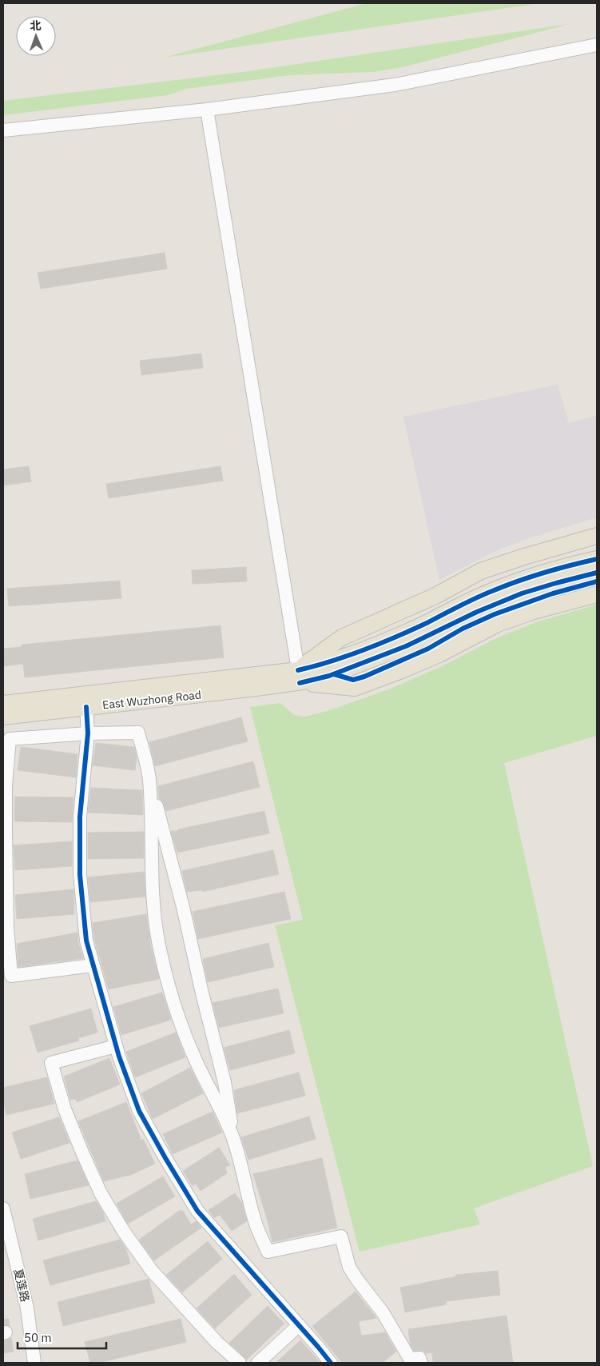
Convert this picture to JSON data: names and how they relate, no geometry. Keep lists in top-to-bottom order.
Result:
{
  "streets": {
    "main road": ["East Wuzhong Road"],
    "street": ["夏莲路"]
  },
  "scale_bar": "50 m",
  "north": "top"
}
